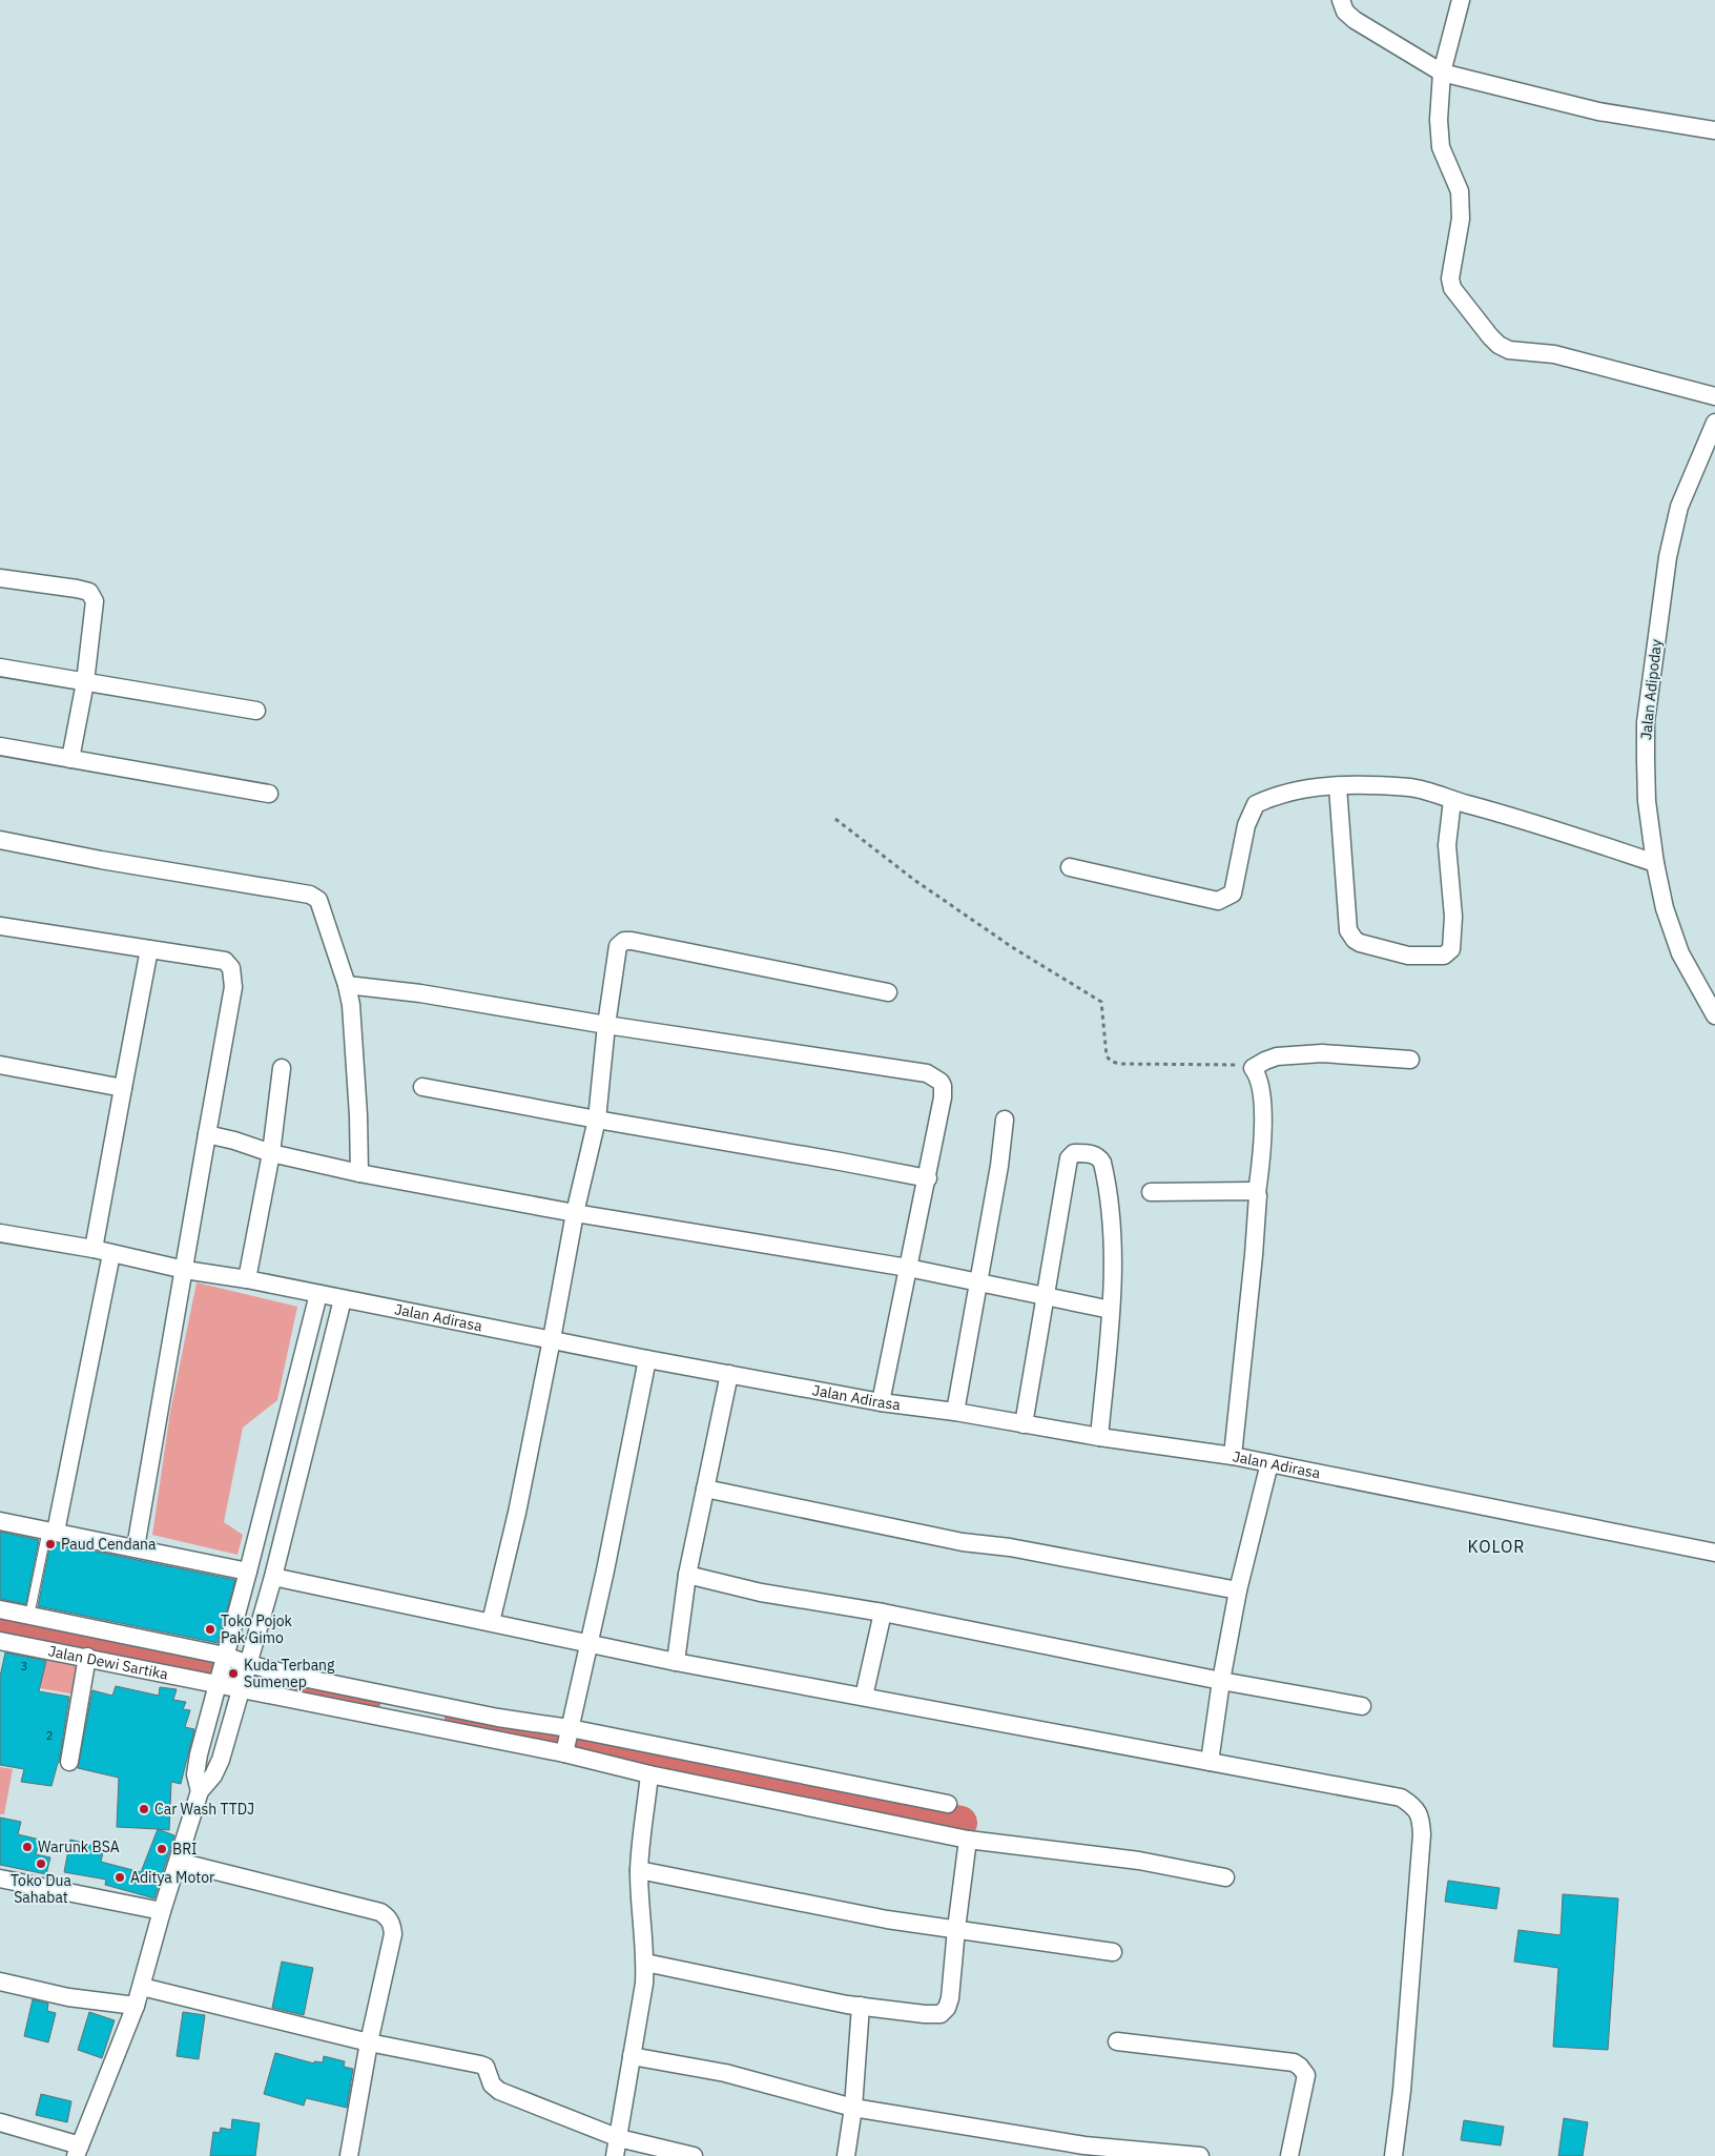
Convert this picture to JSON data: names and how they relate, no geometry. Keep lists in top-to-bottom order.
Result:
{
  "streets": {
    "street": ["Jalan Adipoday", "Jalan Adirasa", "Jalan Dewi Sartika"]
  },
  "districts": ["KOLOR"],
  "places": [
    "Paud Cendana",
    "Toko Pojok Pak Gimo",
    "Kuda Terbang Sumenep",
    "Car Wash TTDJ",
    "Warunk BSA",
    "BRI",
    "Toko Dua Sahabat",
    "Aditya Motor"
  ],
  "house_numbers": ["3", "2"]
}
